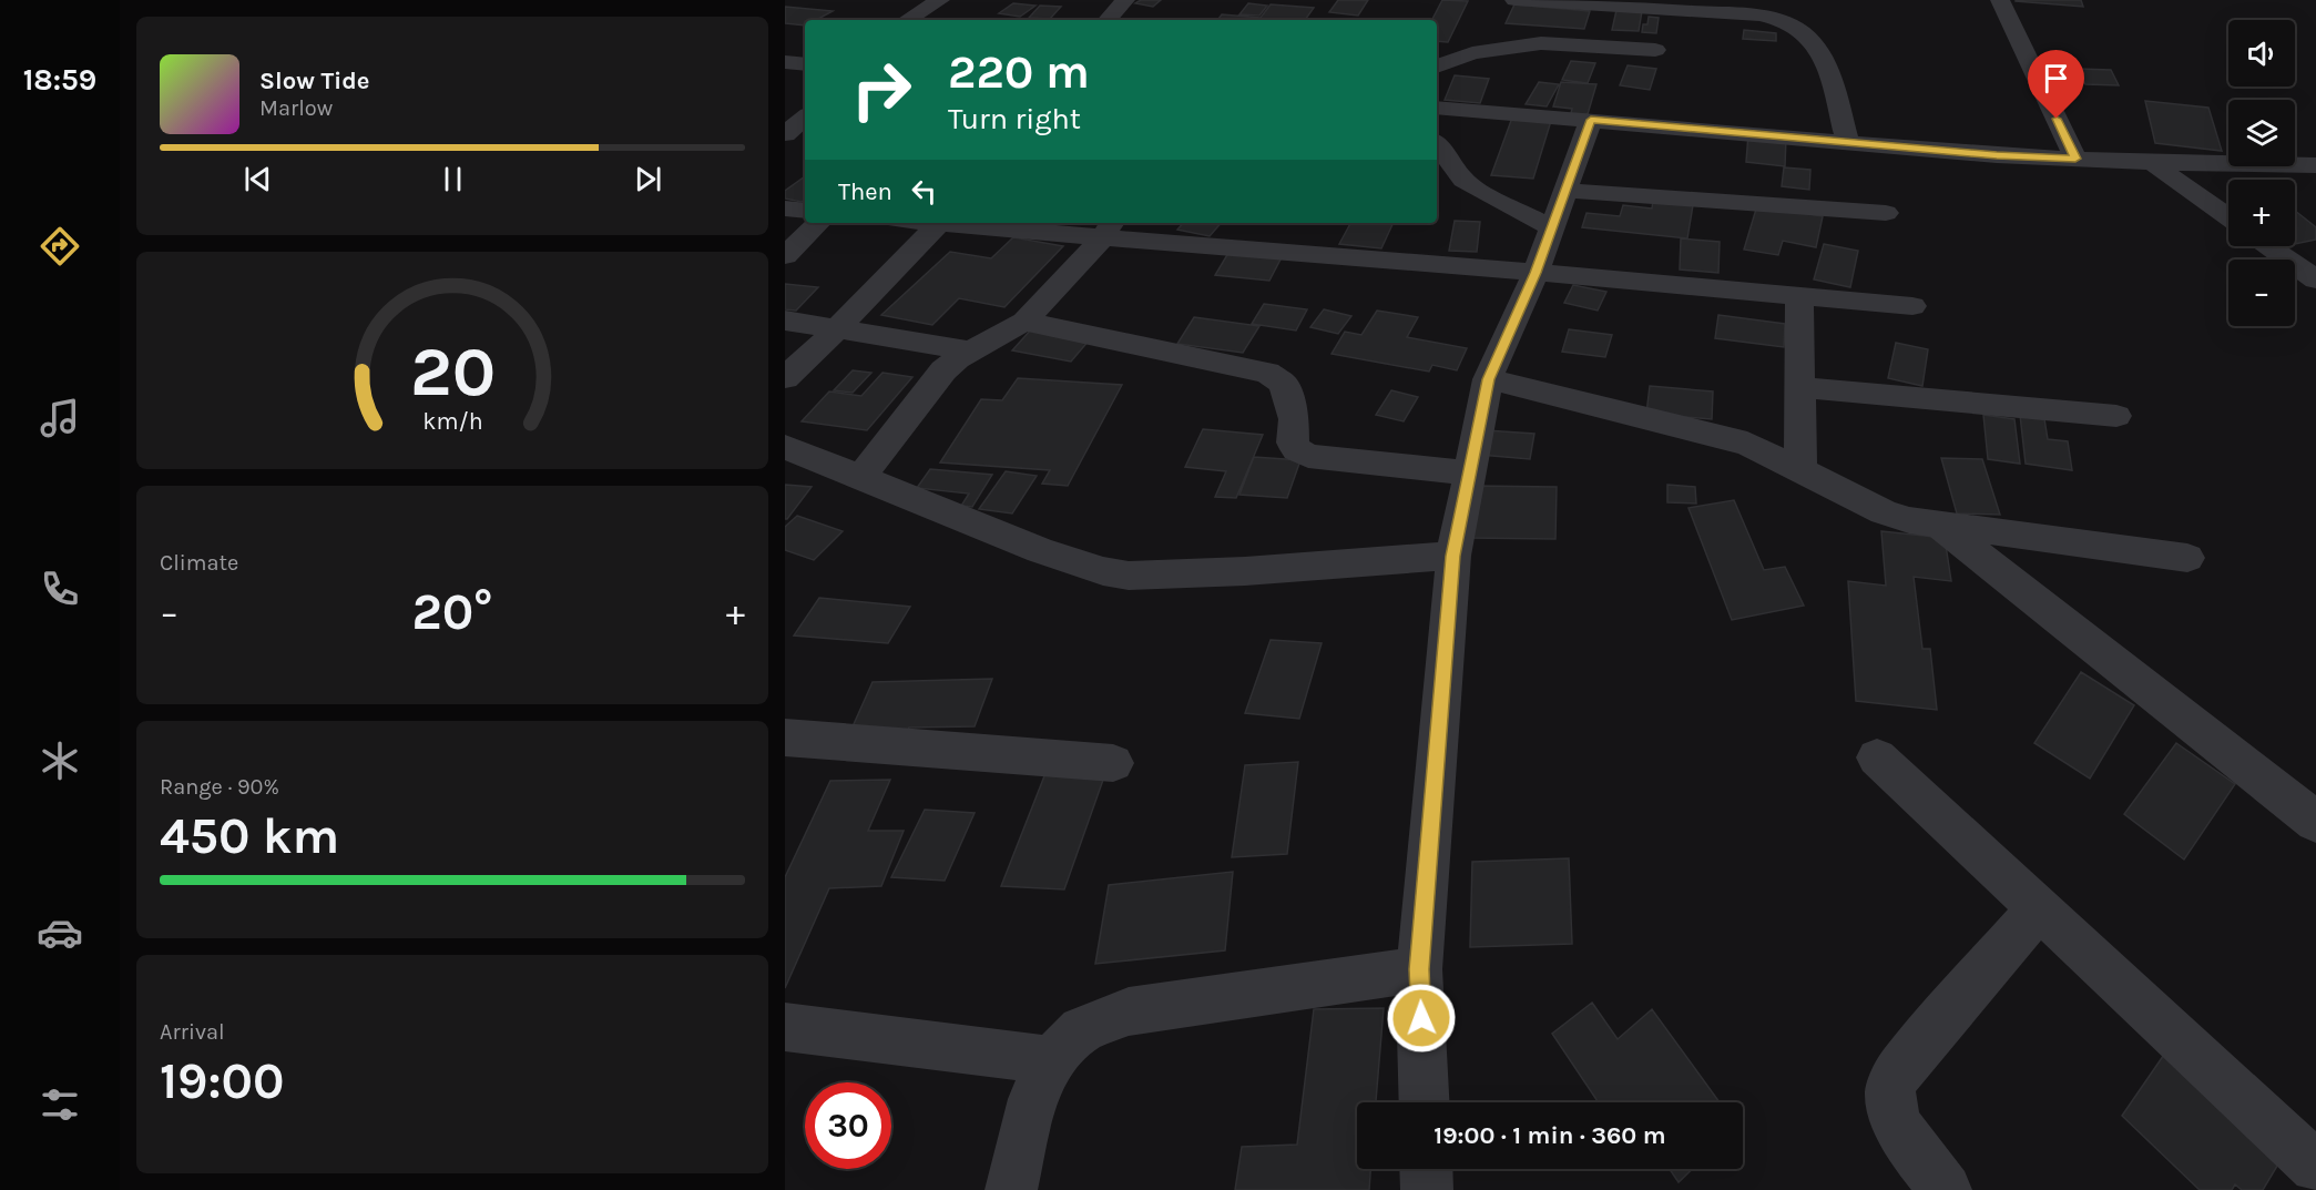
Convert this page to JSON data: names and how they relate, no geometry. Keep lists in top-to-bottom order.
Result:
{
  "page": {
    "tabs": "18:59",
    "map_buttons": ["+", "−"],
    "turn": ["220 m", "Turn right"],
    "song": ["Slow Tide", "Marlow"],
    "then": "Then",
    "tile": [
      "Climate",
      ["Range · 90%", "450 km"],
      ["Arrival", "19:00"]
    ],
    "heat": ["−", "20°", "+"],
    "limit": "30",
    "trip": "19:00 · 1 min · 360 m",
    "gauge": ["20", "km/h"]
  }
}
